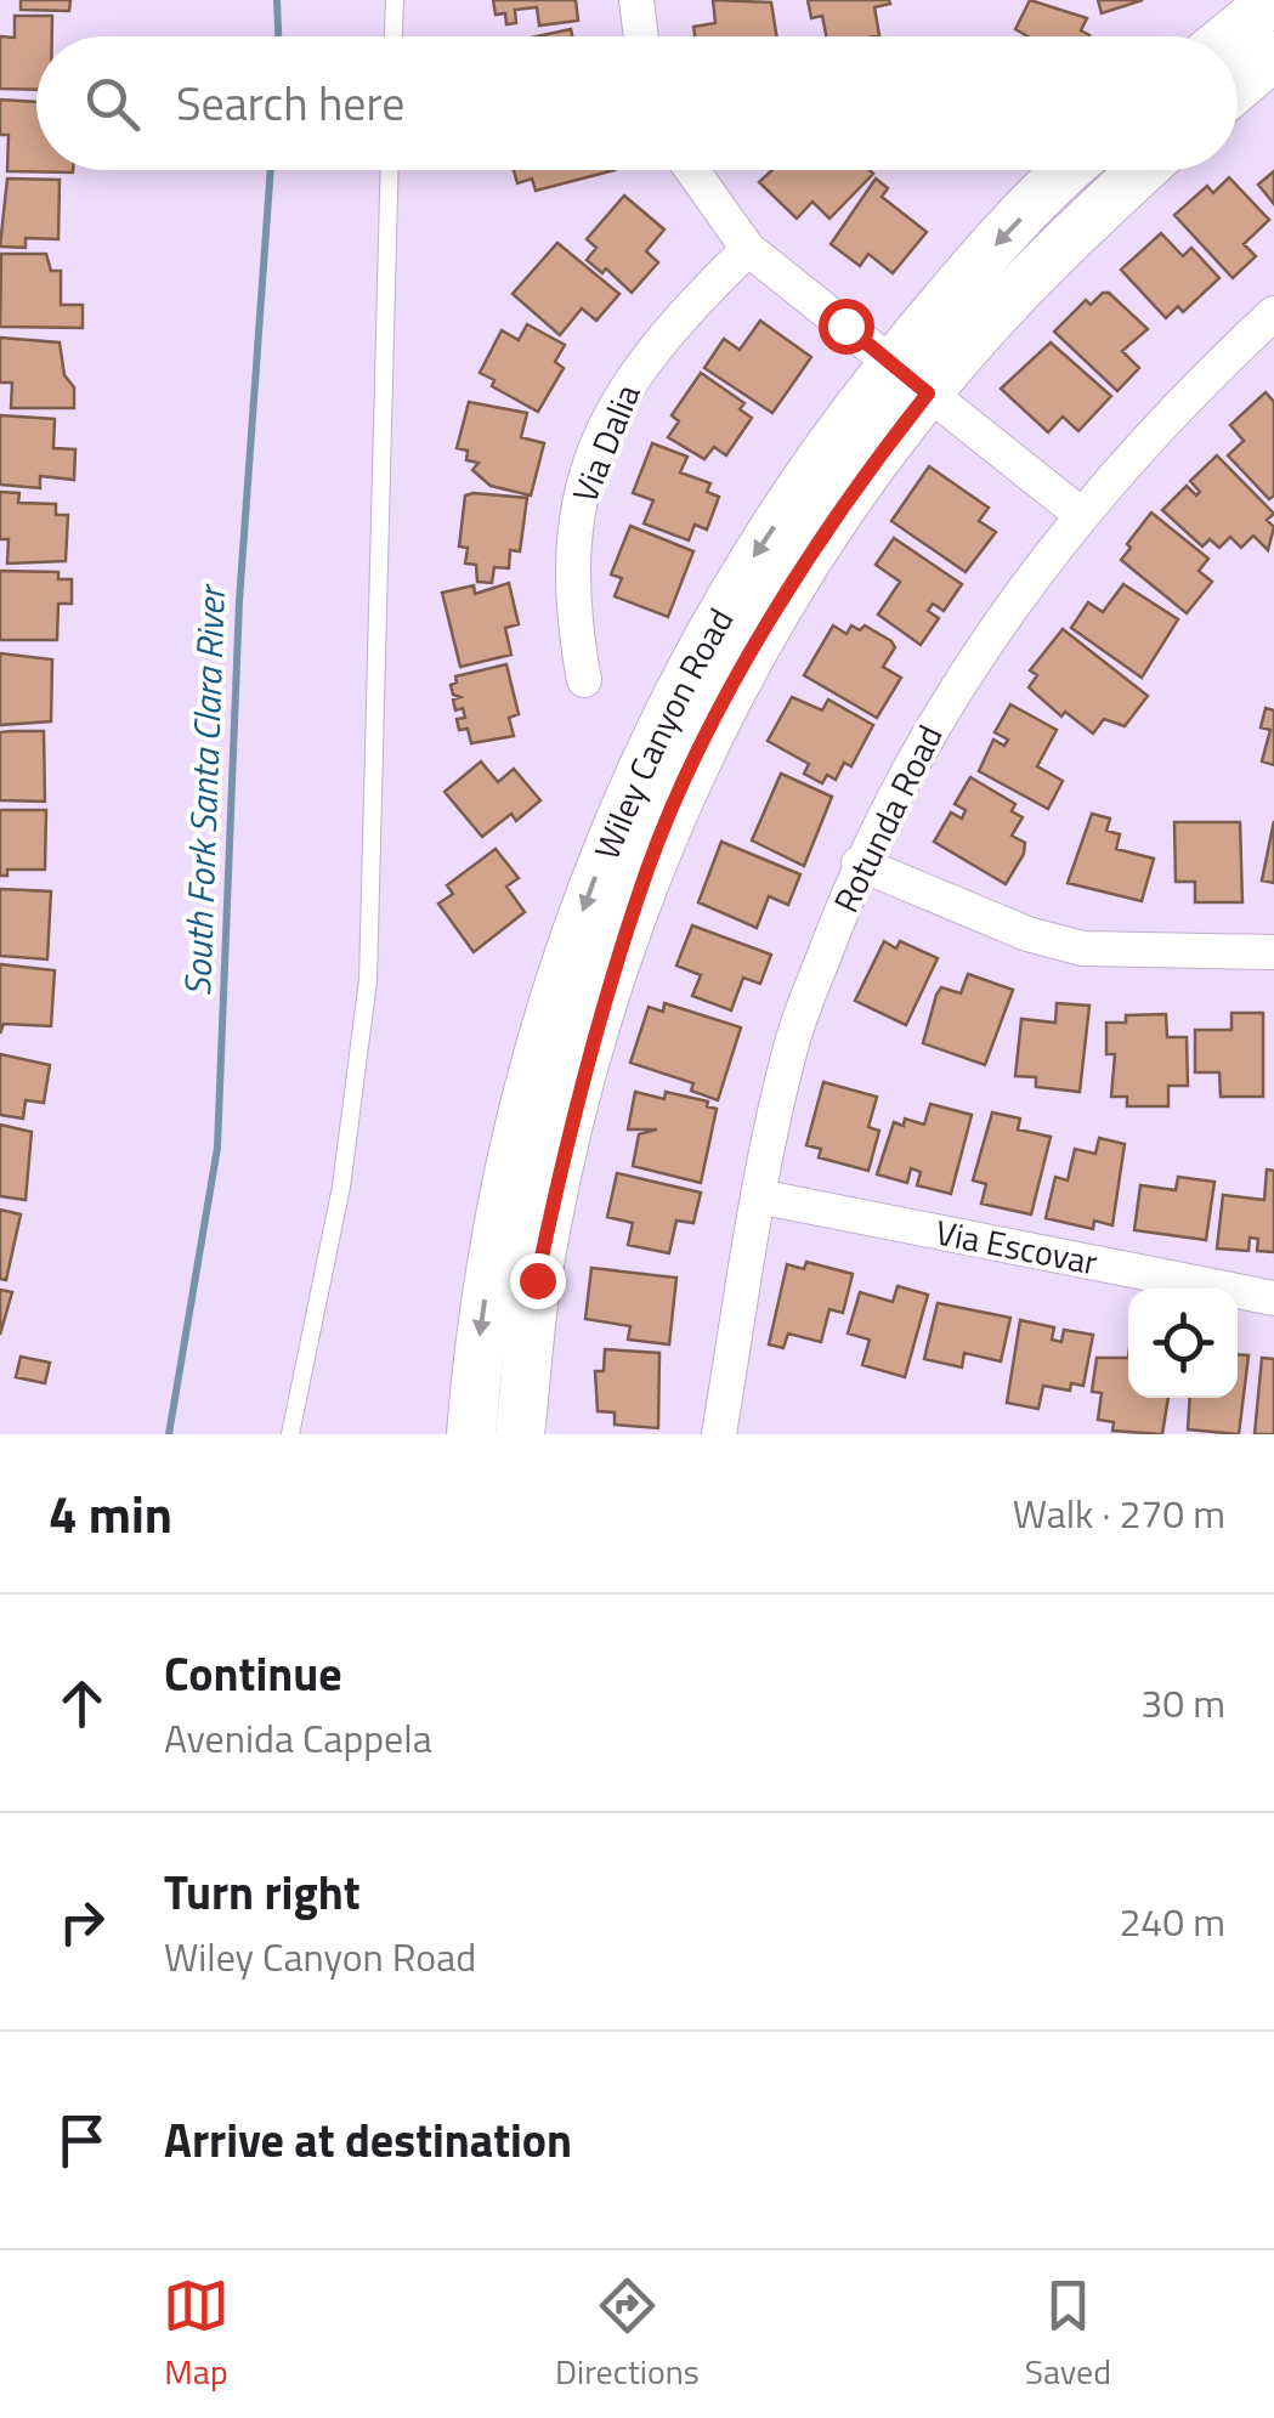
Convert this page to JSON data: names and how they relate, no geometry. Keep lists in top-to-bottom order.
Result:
{
  "streets": {
    "main road": ["Wiley Canyon Road"],
    "street": ["Via Dalia", "Rotunda Road", "Via Escovar"]
  },
  "crossings": [
    ["Rotunda Road", "Via Escovar"]
  ],
  "water": ["South Fork Santa Clara River"],
  "page": {
    "search": "Search here",
    "heading": ["4 min", "Walk · 270 m"],
    "list": [
      ["Continue", "Avenida Cappela", "30 m"],
      ["Turn right", "Wiley Canyon Road", "240 m"],
      "Arrive at destination"
    ],
    "nav": ["Map", "Directions", "Saved"]
  }
}
